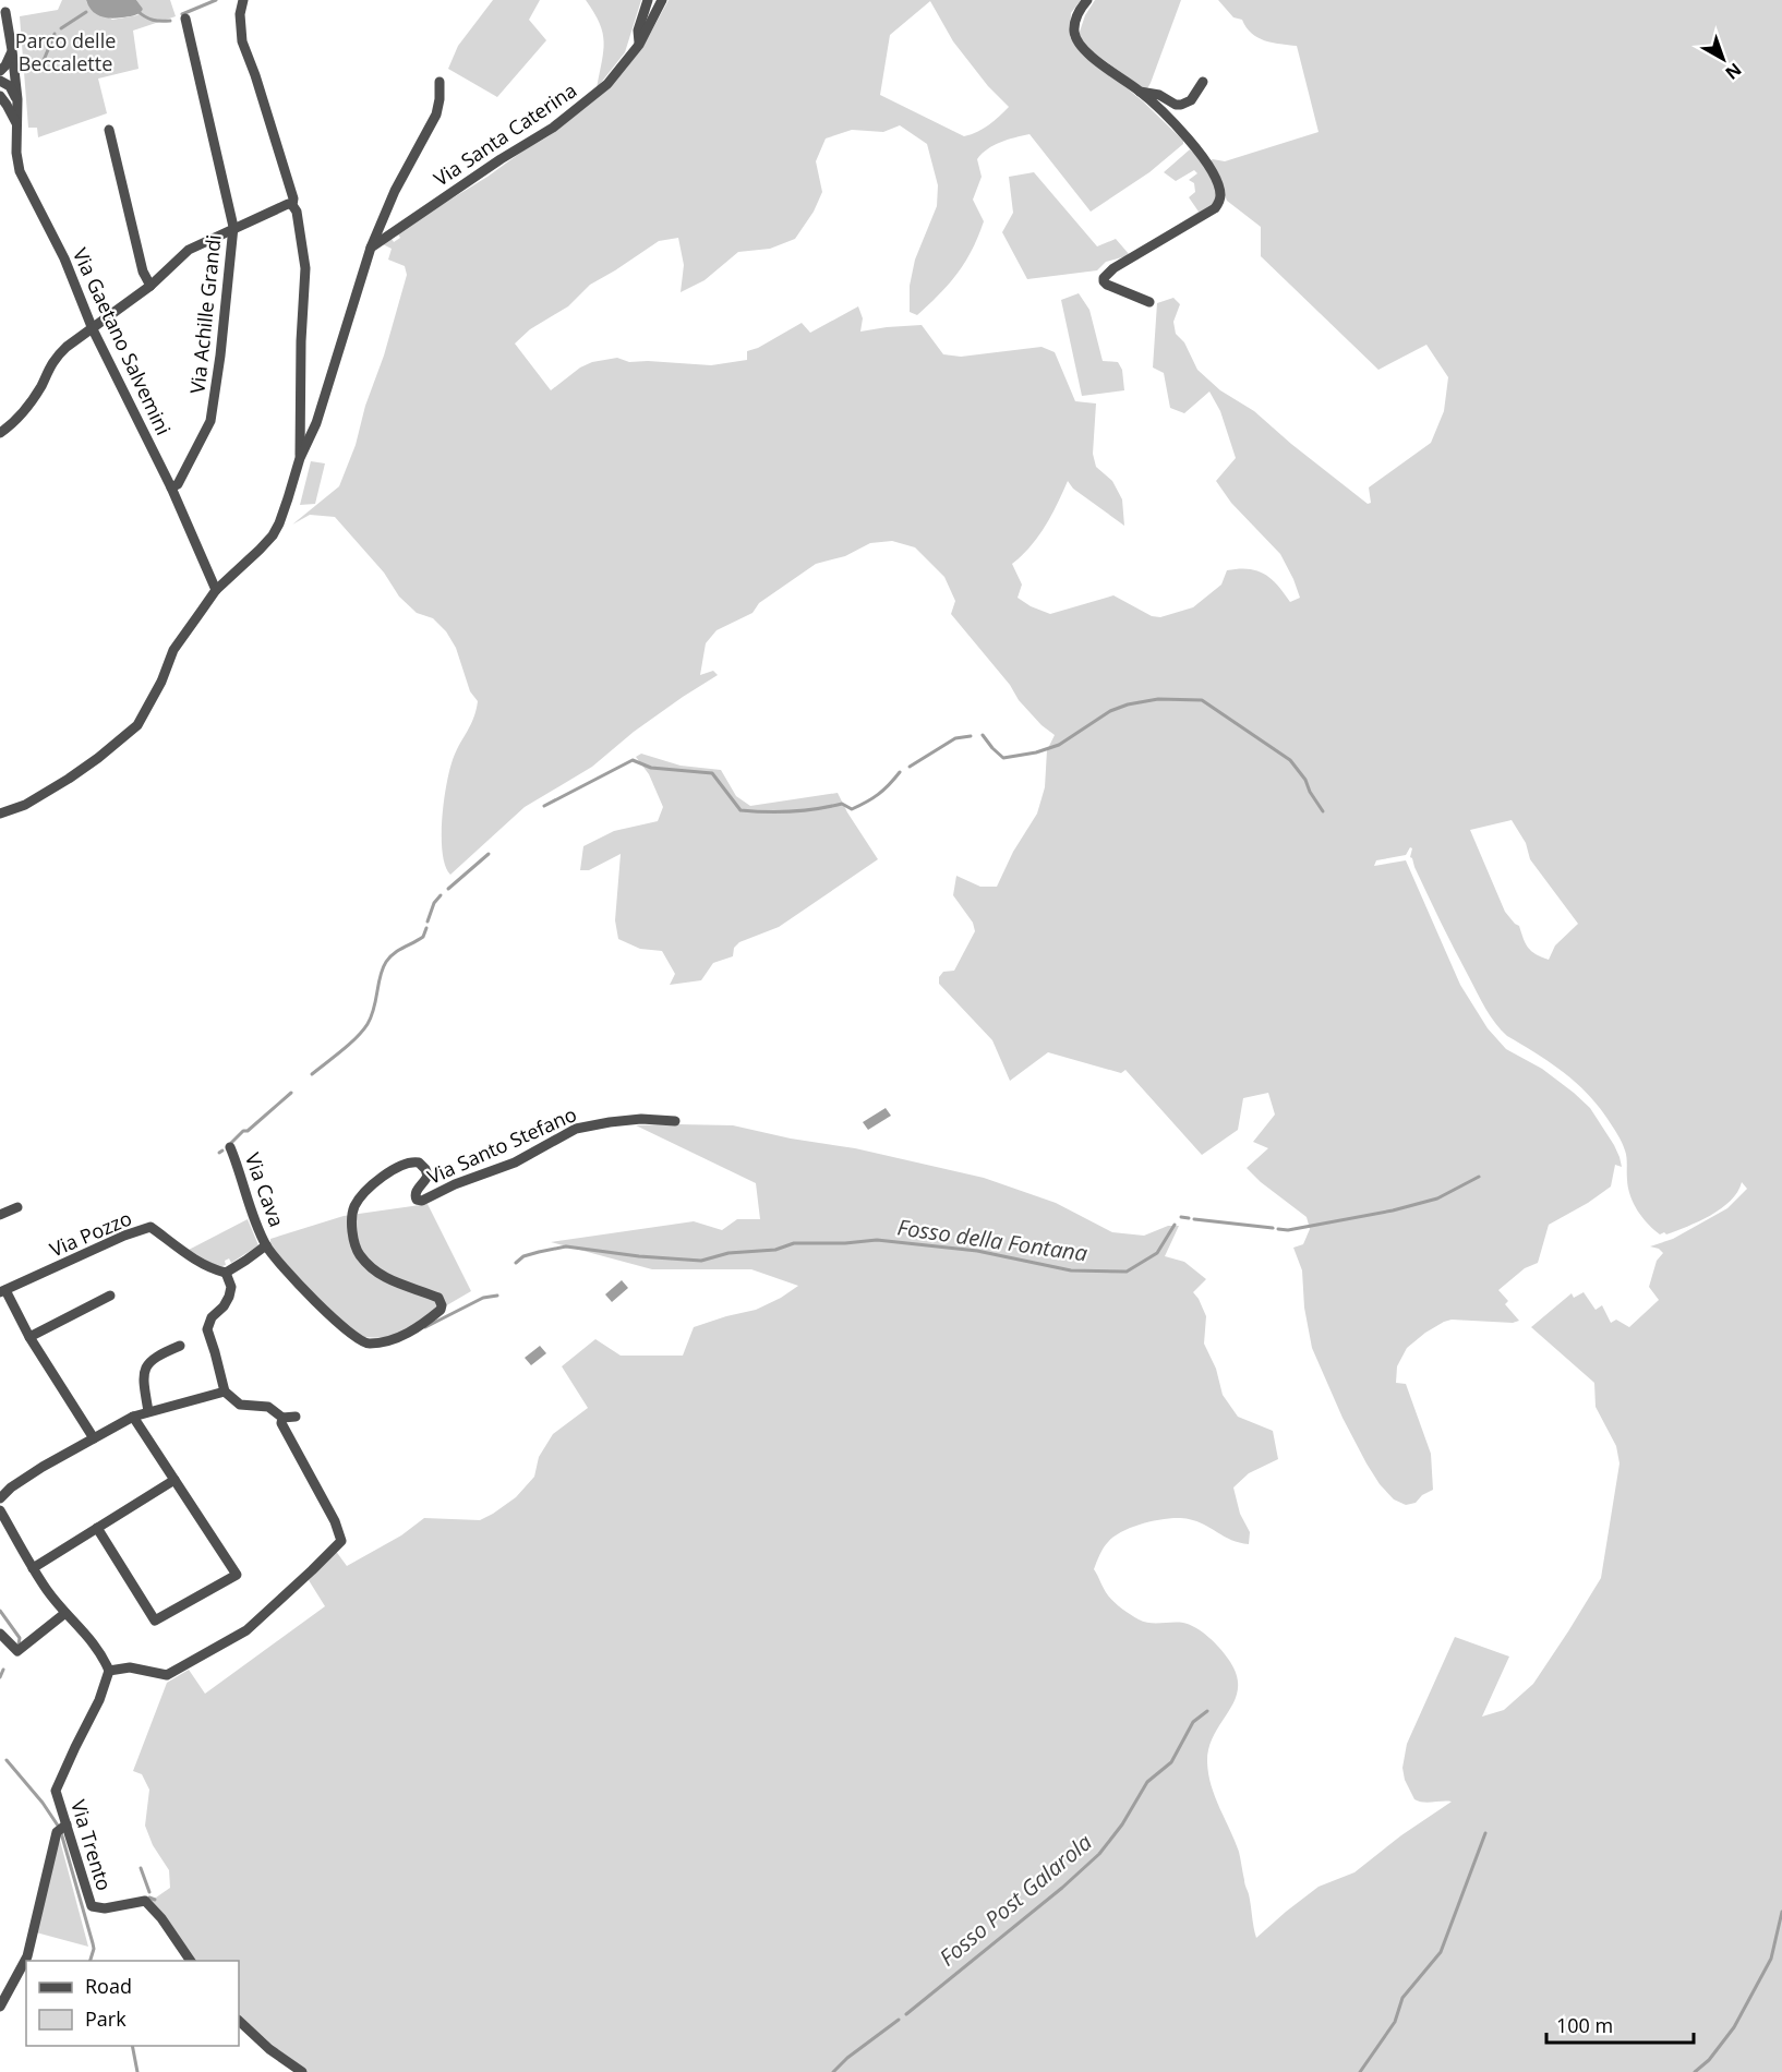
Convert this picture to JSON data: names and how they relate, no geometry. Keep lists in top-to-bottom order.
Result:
{
  "streets": {
    "street": [
      "Via Santa Caterina",
      "Via Achille Grandi",
      "Via Gaetano Salvemini",
      "Via Santo Stefano",
      "Via Cava",
      "Via Pozzo",
      "Via Trento"
    ]
  },
  "crossings": [
    ["Via Santa Caterina", "Via Gaetano Salvemini"],
    ["Via Achille Grandi", "Via Gaetano Salvemini"],
    ["Via Santo Stefano", "Via Cava"]
  ],
  "water": ["Fosso della Fontana", "Fosso Post Galarola"],
  "parks": ["Parco delle Beccalette"],
  "legend": ["Road", "Park"],
  "scale_bar": "100 m",
  "north": "bottom right"
}
